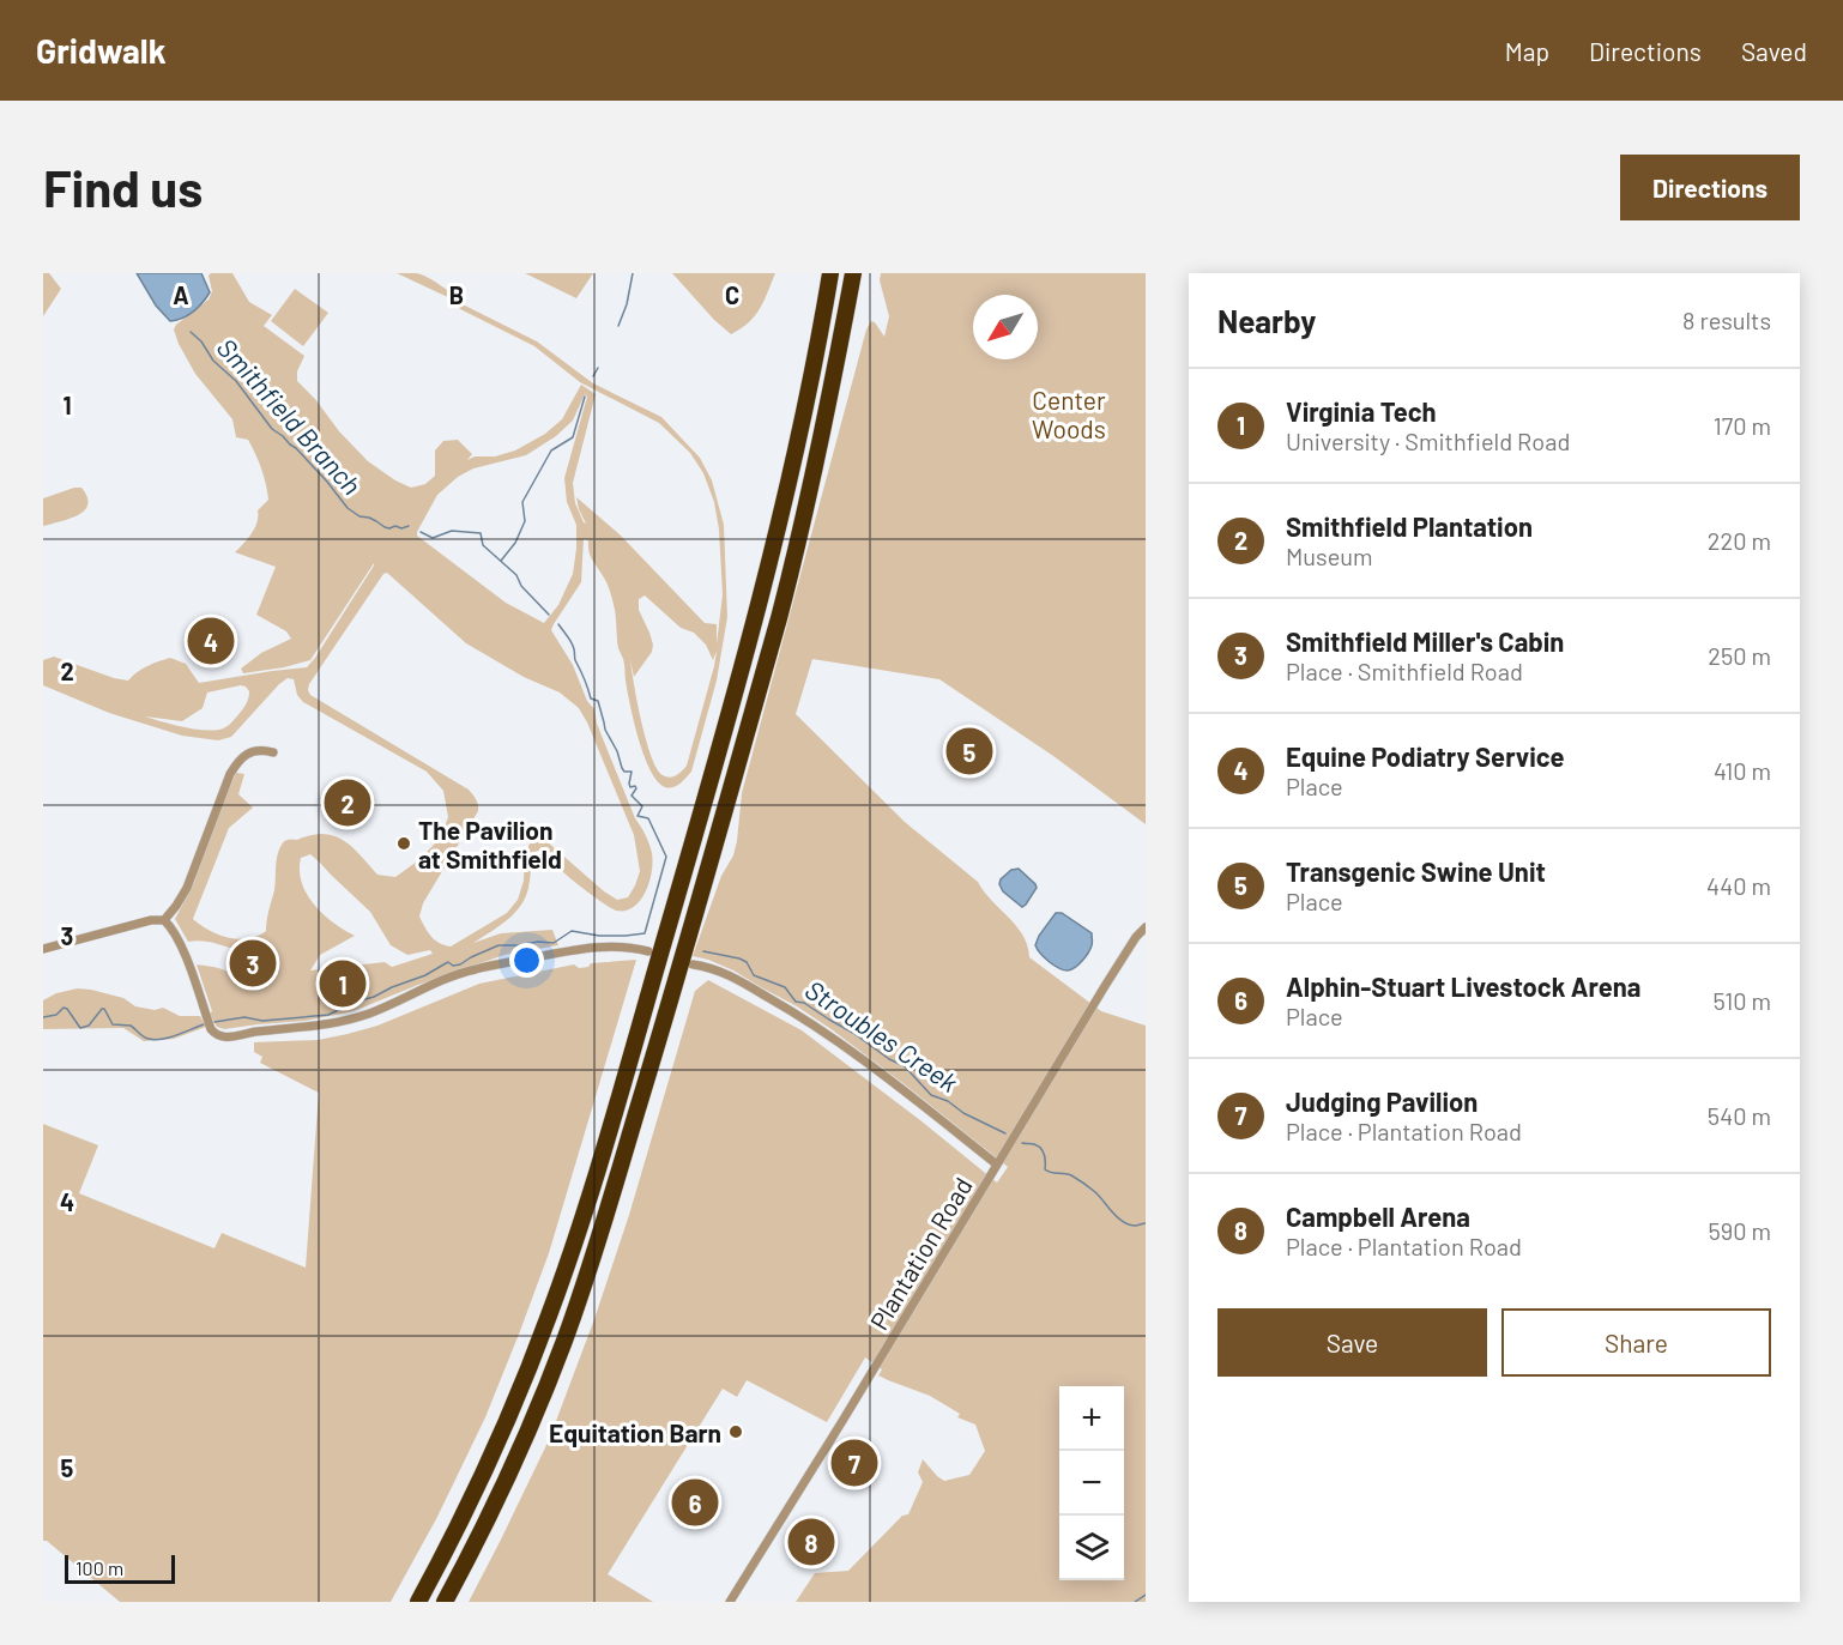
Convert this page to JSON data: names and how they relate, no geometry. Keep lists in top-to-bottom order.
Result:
{
  "streets": {
    "street": ["Plantation Road"]
  },
  "water": ["Smithfield Branch", "Stroubles Creek"],
  "parks": ["Center Woods"],
  "places": ["The Pavilion at Smithfield", "Equitation Barn"],
  "scale_bar": "100 m",
  "north": "bottom left",
  "page": {
    "header": "Gridwalk",
    "nav": ["Map", "Directions", "Saved"],
    "buttons": [
      "Directions",
      ["Save", "Share"]
    ],
    "title": "Find us",
    "heading": ["Nearby", "8 results"],
    "list": [
      {
        "mark": "1",
        "name": "Virginia Tech",
        "note": "University · Smithfield Road",
        "value": "170 m"
      },
      {
        "mark": "2",
        "name": "Smithfield Plantation",
        "note": "Museum",
        "value": "220 m"
      },
      {
        "mark": "3",
        "name": "Smithfield Miller's Cabin",
        "note": "Place · Smithfield Road",
        "value": "250 m"
      },
      {
        "mark": "4",
        "name": "Equine Podiatry Service",
        "note": "Place",
        "value": "410 m"
      },
      {
        "mark": "5",
        "name": "Transgenic Swine Unit",
        "note": "Place",
        "value": "440 m"
      },
      {
        "mark": "6",
        "name": "Alphin-Stuart Livestock Arena",
        "note": "Place",
        "value": "510 m"
      },
      {
        "mark": "7",
        "name": "Judging Pavilion",
        "note": "Place · Plantation Road",
        "value": "540 m"
      },
      {
        "mark": "8",
        "name": "Campbell Arena",
        "note": "Place · Plantation Road",
        "value": "590 m"
      }
    ],
    "pins": [
      "4",
      "5",
      "2",
      "3",
      "1",
      "7",
      "6",
      "8"
    ],
    "map_buttons": ["+", "−"],
    "scale": "100 m"
  },
  "grid": {
    "columns": ["A", "B", "C"],
    "rows": [
      "1",
      "2",
      "3",
      "4",
      "5"
    ]
  }
}
